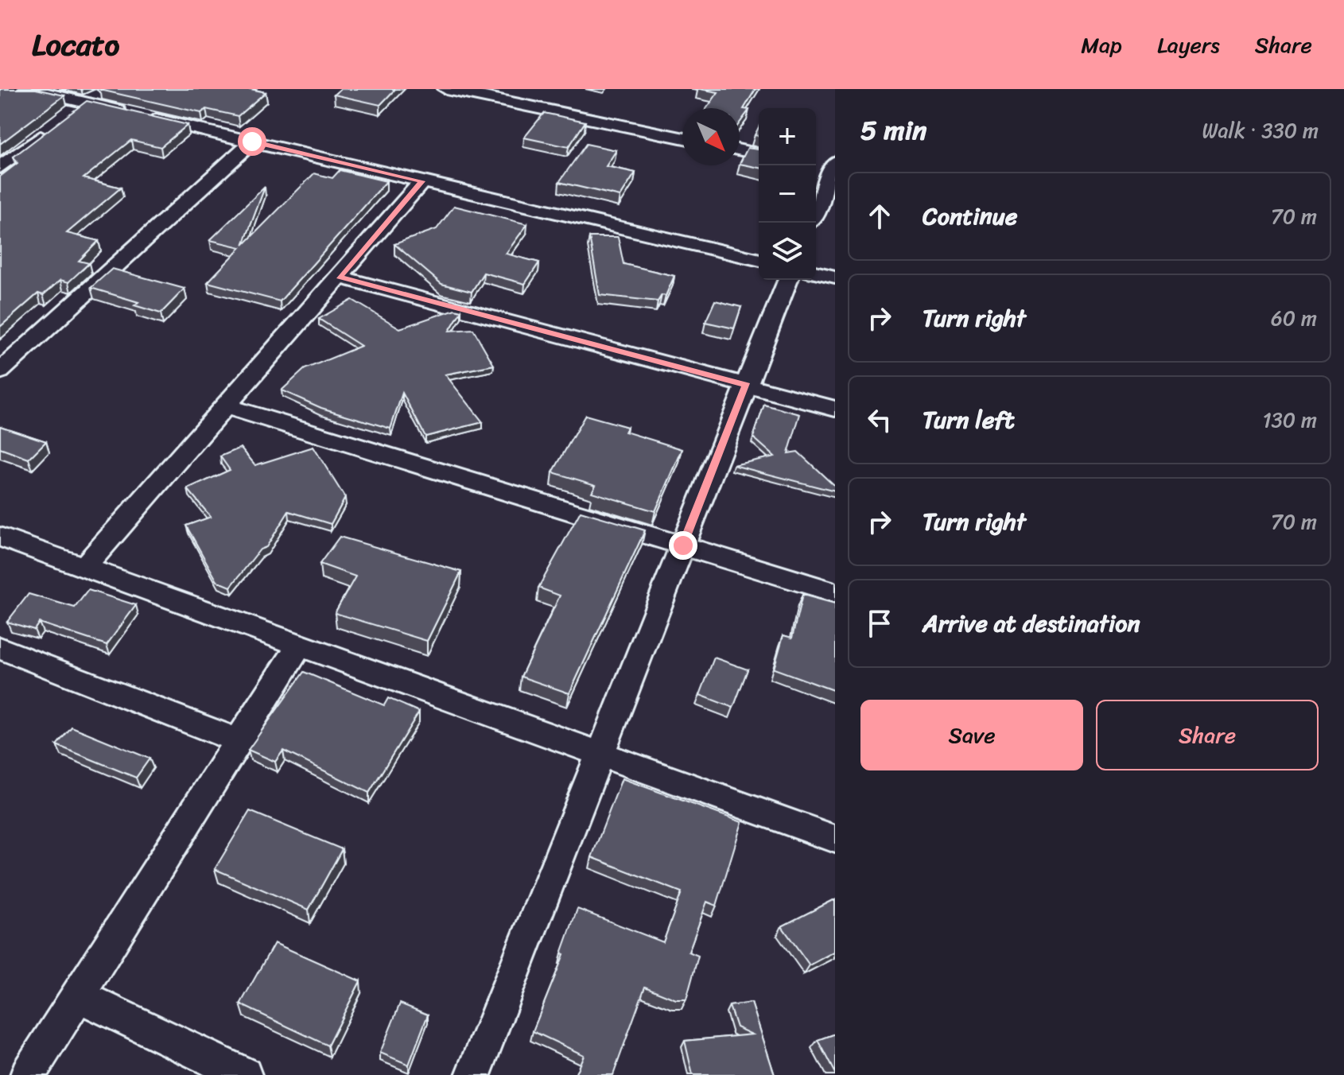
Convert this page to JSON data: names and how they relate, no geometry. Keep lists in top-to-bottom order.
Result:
{
  "north": "bottom right",
  "page": {
    "header": "Locato",
    "nav": ["Map", "Layers", "Share"],
    "heading": ["5 min", "Walk · 330 m"],
    "map_buttons": ["+", "−"],
    "list": [
      ["Continue", "70 m"],
      ["Turn right", "60 m"],
      ["Turn left", "130 m"],
      ["Turn right", "70 m"],
      "Arrive at destination"
    ],
    "buttons": ["Save", "Share"]
  }
}
